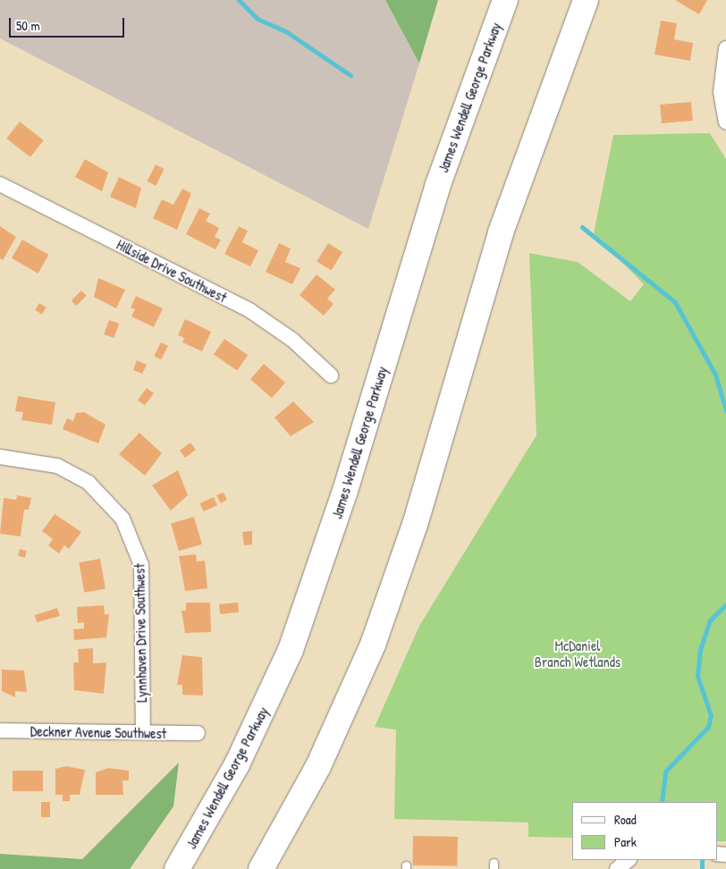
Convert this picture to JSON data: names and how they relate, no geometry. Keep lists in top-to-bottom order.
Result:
{
  "streets": {
    "highway": ["James Wendell George Parkway"],
    "street": ["Hillside Drive Southwest", "Lynnhaven Drive Southwest", "Deckner Avenue Southwest"]
  },
  "crossings": [
    ["Lynnhaven Drive Southwest", "Deckner Avenue Southwest"]
  ],
  "parks": ["McDaniel Branch Wetlands"],
  "legend": ["Road", "Park"],
  "scale_bar": "50 m"
}
